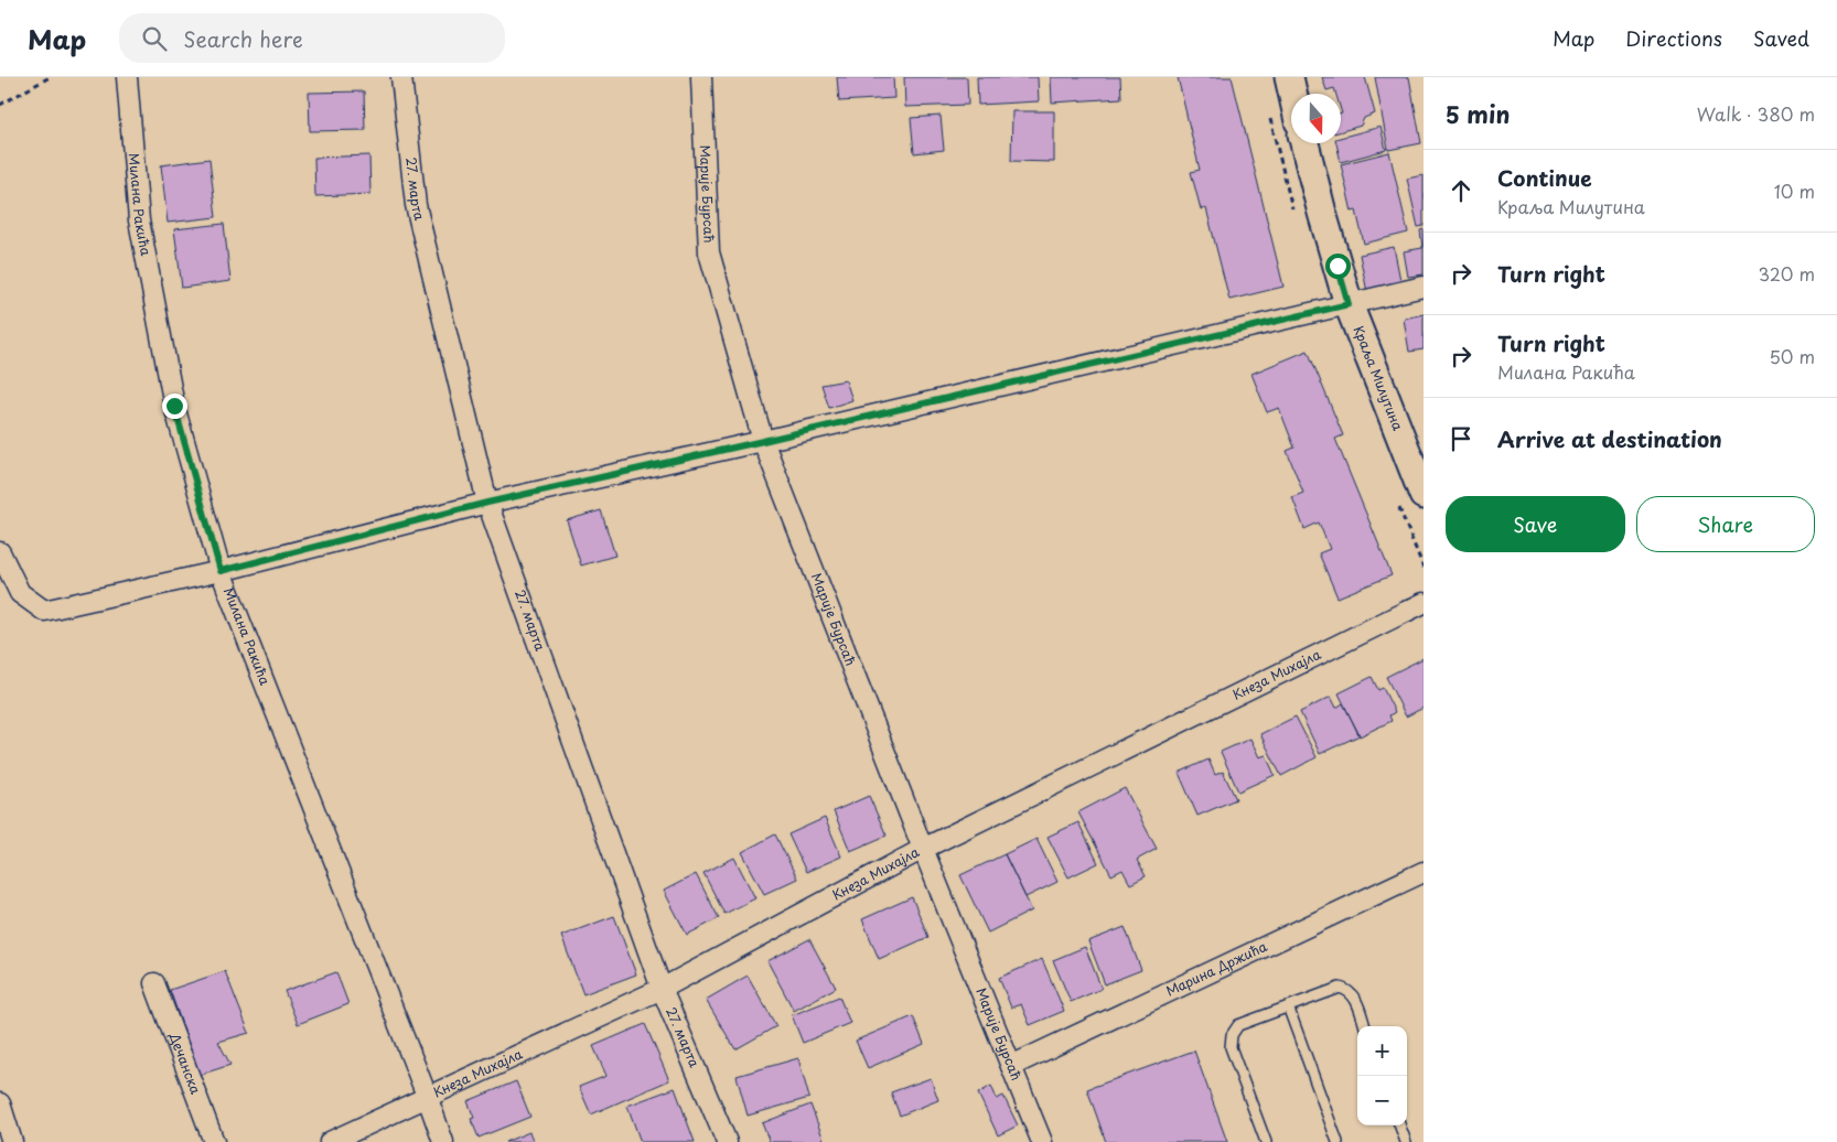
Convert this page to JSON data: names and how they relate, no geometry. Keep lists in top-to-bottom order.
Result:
{
  "streets": {
    "street": [
      "27. марта",
      "Марије Бурсаћ",
      "Милана Ракића",
      "Краља Милутина",
      "Кнеза Михајла",
      "Марина Држића",
      "Дечанска"
    ]
  },
  "crossings": [
    ["27. марта", "Кнеза Михајла"],
    ["Марије Бурсаћ", "Кнеза Михајла"],
    ["Марије Бурсаћ", "Марина Држића"],
    ["Милана Ракића", "Кнеза Михајла"]
  ],
  "north": "bottom",
  "page": {
    "header": "Map",
    "search": "Search here",
    "nav": ["Map", "Directions", "Saved"],
    "heading": ["5 min", "Walk · 380 m"],
    "list": [
      ["Continue", "Краља Милутина", "10 m"],
      ["Turn right", "320 m"],
      ["Turn right", "Милана Ракића", "50 m"],
      "Arrive at destination"
    ],
    "buttons": ["Save", "Share"],
    "map_buttons": ["+", "−"]
  }
}
